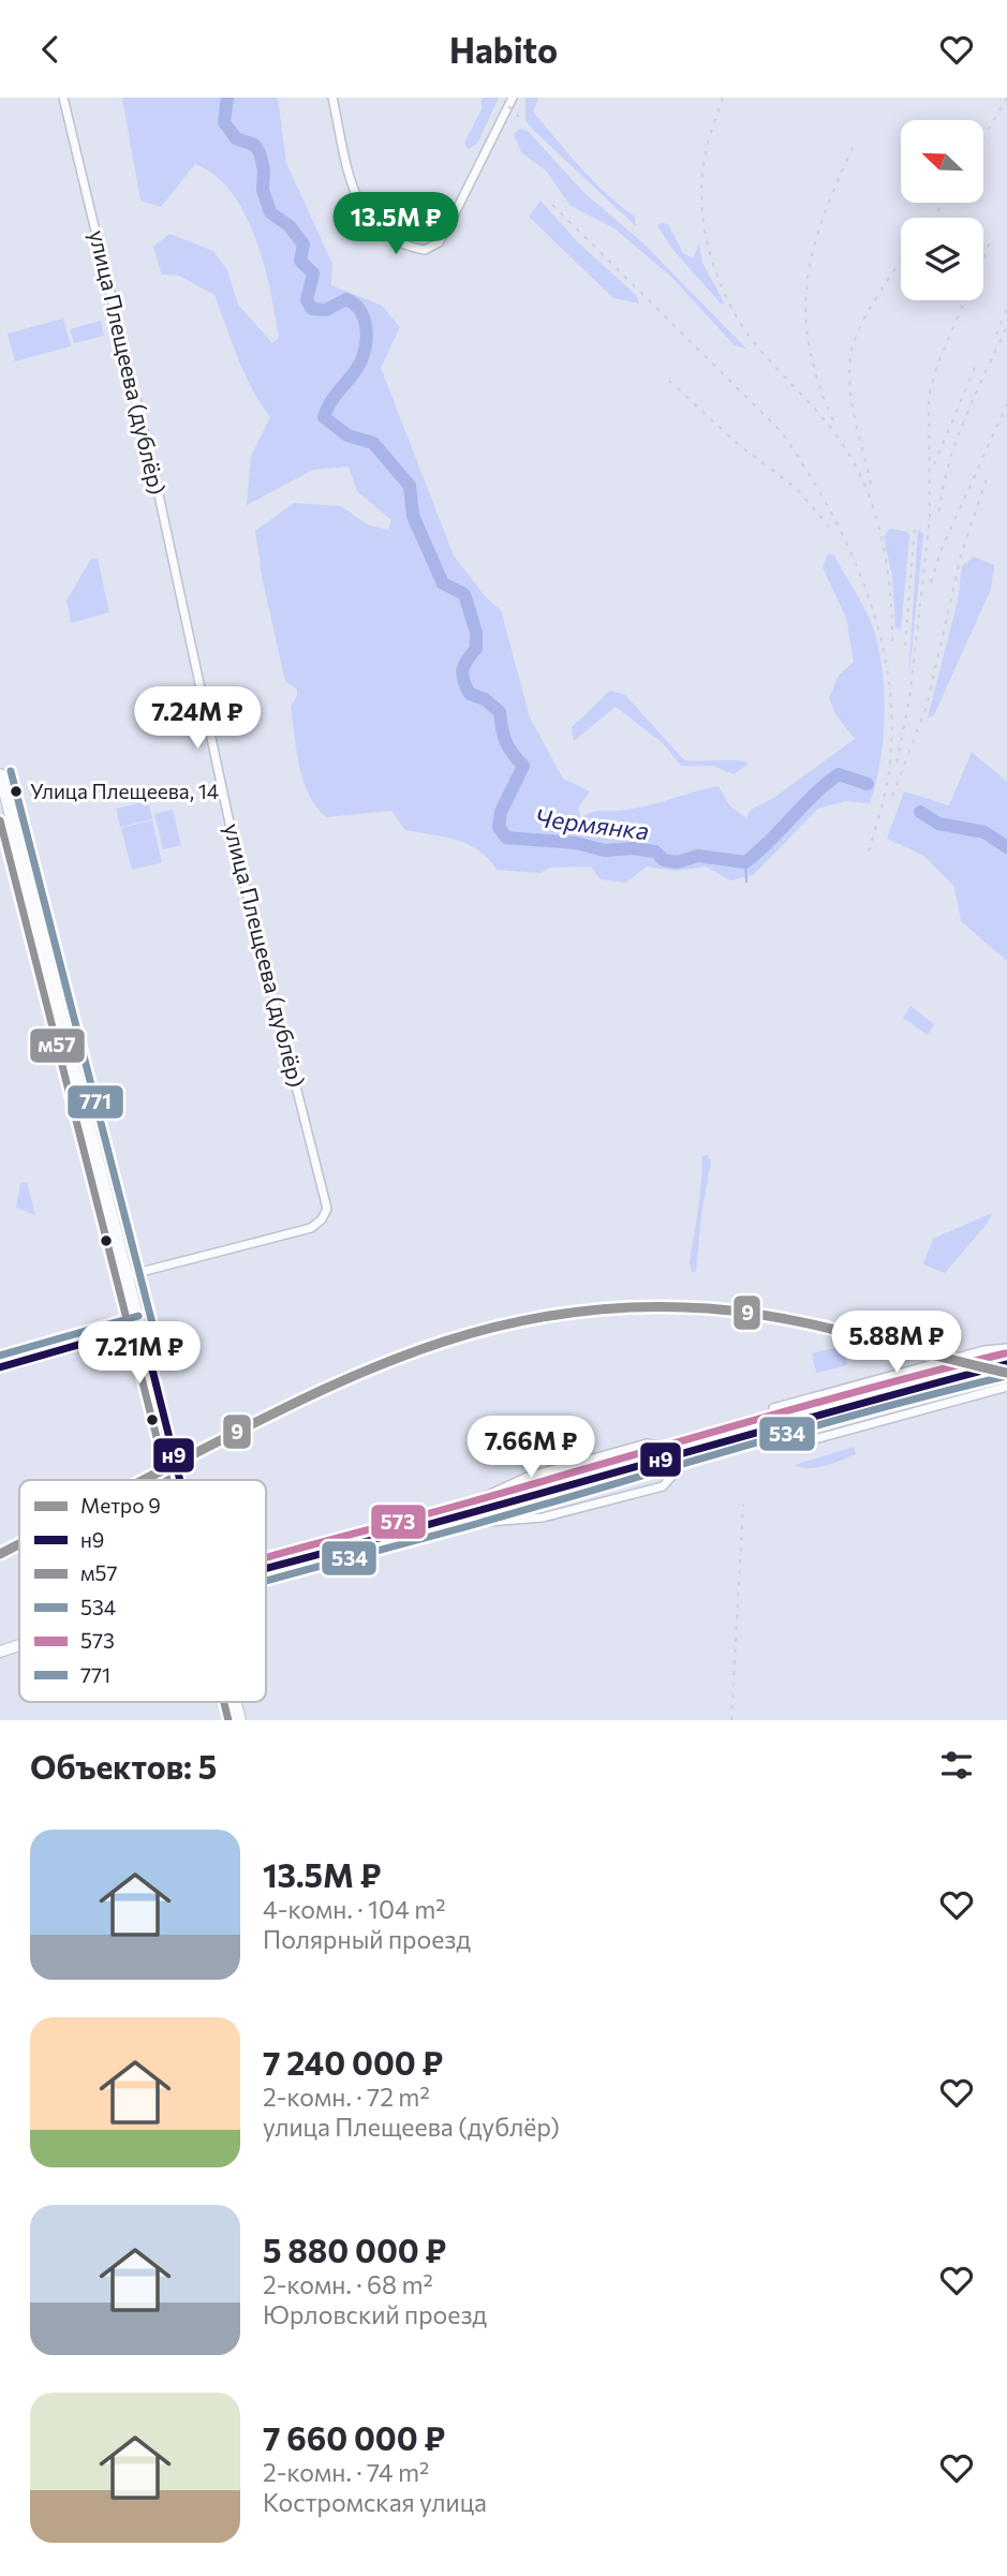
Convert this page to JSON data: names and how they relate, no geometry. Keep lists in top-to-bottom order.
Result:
{
  "streets": {
    "street": ["улица Плещеева (дублёр)"]
  },
  "water": ["Чермянка"],
  "places": ["Улица Плещеева, 14"],
  "lines": [
    "transit line 771",
    "transit line м57",
    "metro line 9",
    "transit line н9",
    "transit line 573",
    "transit line 534"
  ],
  "legend": [
    "Метро 9",
    "н9",
    "м57",
    "534",
    "573",
    "771"
  ],
  "north": "top left",
  "page": {
    "header": "Habito",
    "price": [
      "13.5M ₽",
      "7.24M ₽",
      "5.88M ₽",
      "7.21M ₽",
      "7.66M ₽"
    ],
    "heading": "Объектов: 5",
    "list": [
      {
        "name": "13.5M ₽",
        "note": "4-комн. · 104 m² · Полярный проезд"
      },
      {
        "name": "7 240 000 ₽",
        "note": "2-комн. · 72 m² · улица Плещеева (дублёр)"
      },
      {
        "name": "5 880 000 ₽",
        "note": "2-комн. · 68 m² · Юрловский проезд"
      },
      {
        "name": "7 660 000 ₽",
        "note": "2-комн. · 74 m² · Костромская улица"
      }
    ]
  }
}
